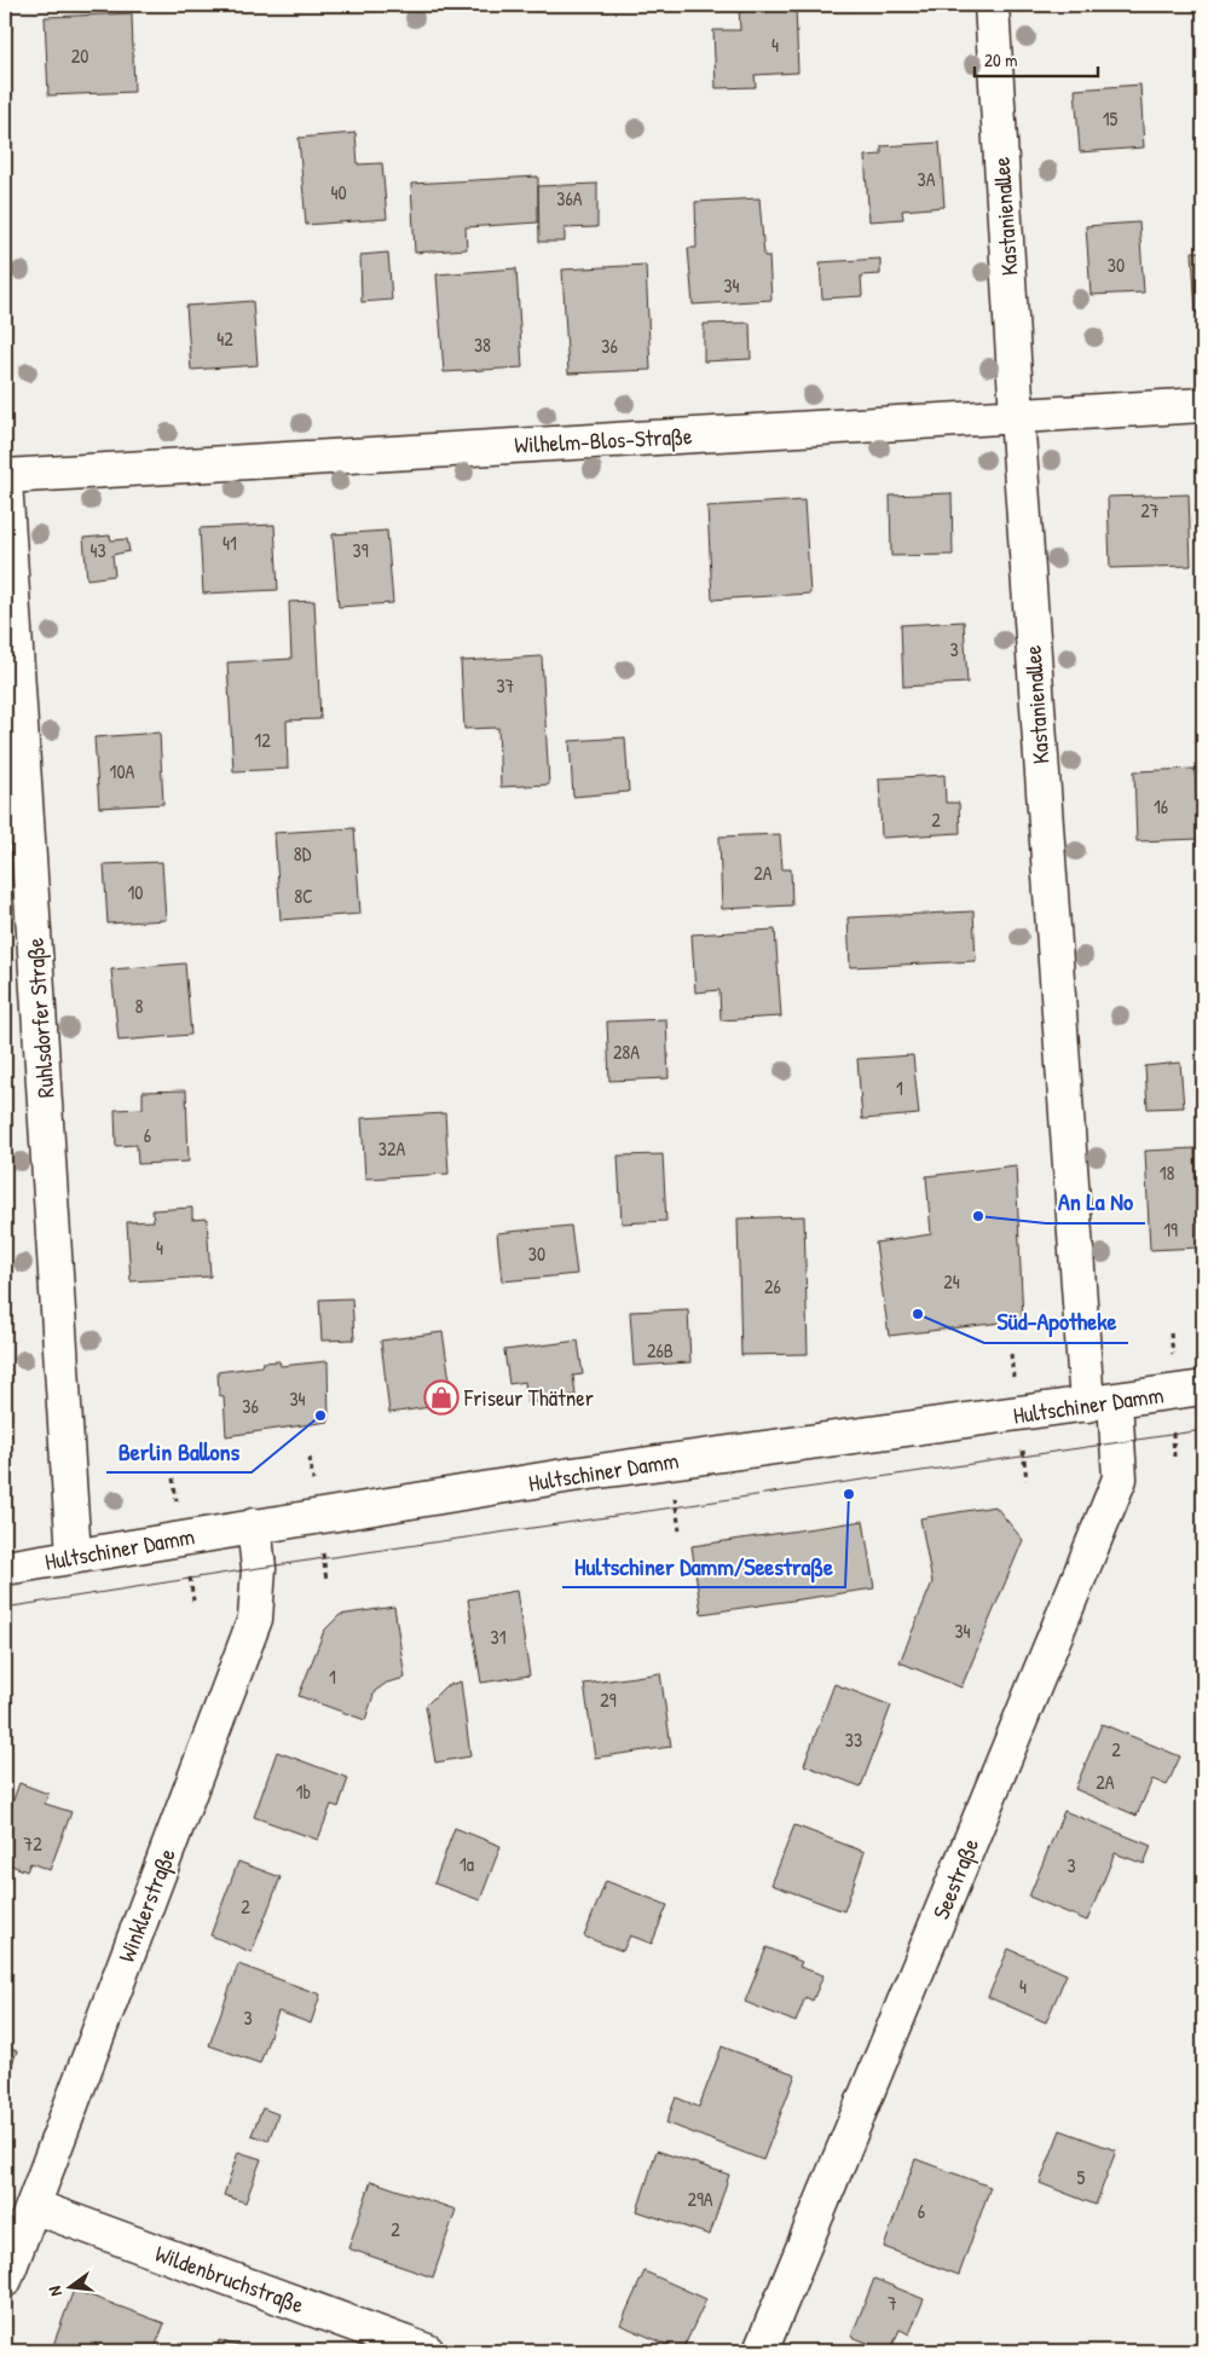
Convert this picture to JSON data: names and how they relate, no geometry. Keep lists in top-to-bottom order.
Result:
{
  "streets": {
    "street": [
      "Kastanienallee",
      "Wilhelm-Blos-Straße",
      "Ruhlsdorfer Straße",
      "Hultschiner Damm",
      "Seestraße",
      "Winklerstraße",
      "Wildenbruchstraße"
    ]
  },
  "crossings": [
    ["Kastanienallee", "Wilhelm-Blos-Straße"],
    ["Kastanienallee", "Hultschiner Damm"],
    ["Kastanienallee", "Seestraße"],
    ["Wilhelm-Blos-Straße", "Ruhlsdorfer Straße"],
    ["Ruhlsdorfer Straße", "Hultschiner Damm"],
    ["Hultschiner Damm", "Seestraße"],
    ["Hultschiner Damm", "Winklerstraße"],
    ["Winklerstraße", "Wildenbruchstraße"]
  ],
  "places": {
    "other": [
      "An La No",
      "Süd-Apotheke",
      "Berlin Ballons",
      "Hultschiner Damm/Seestraße"
    ],
    "shop": ["Friseur Thätner"]
  },
  "house_numbers": [
    "4",
    "20",
    "15",
    "3A",
    "40",
    "36A",
    "30",
    "34",
    "42",
    "38",
    "36",
    "27",
    "41",
    "43",
    "39",
    "3",
    "37",
    "12",
    "10A",
    "16",
    "2",
    "8D",
    "2A",
    "10",
    "8C",
    "8",
    "28A",
    "1",
    "6",
    "32A",
    "18",
    "19",
    "4",
    "30",
    "24",
    "26",
    "26B",
    "34",
    "36",
    "34",
    "31",
    "1",
    "29",
    "33",
    "2",
    "2A",
    "1b",
    "72",
    "1a",
    "3",
    "2",
    "4",
    "3",
    "5",
    "29A",
    "6",
    "2",
    "7"
  ],
  "scale_bar": "20 m",
  "north": "left"
}
